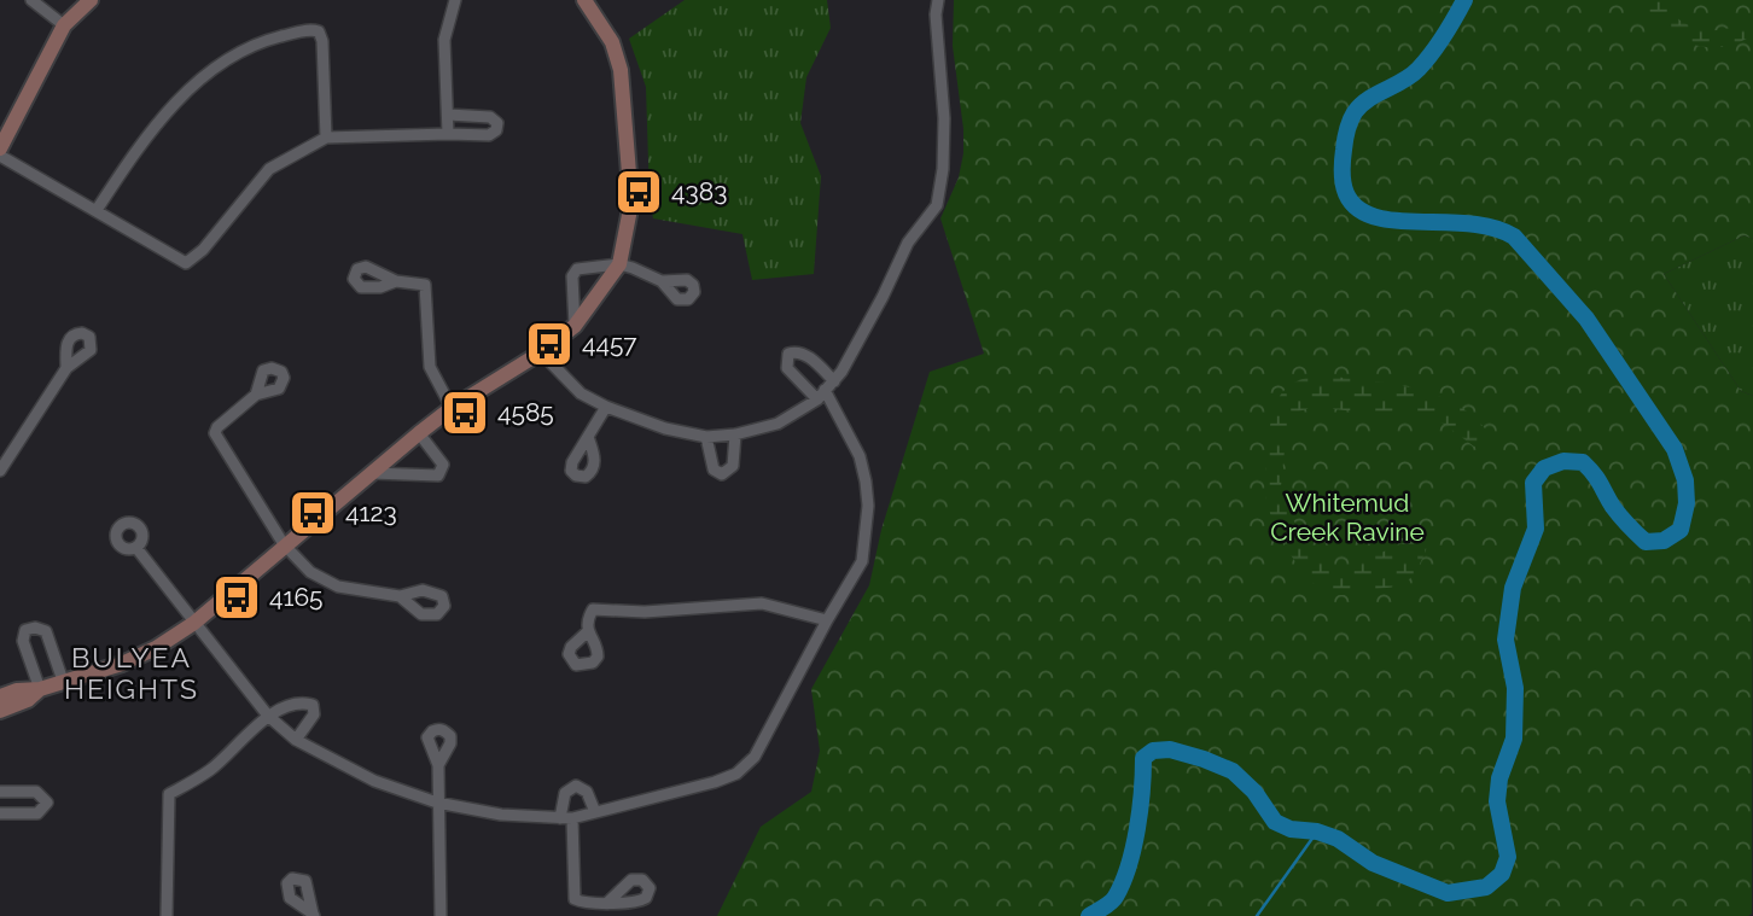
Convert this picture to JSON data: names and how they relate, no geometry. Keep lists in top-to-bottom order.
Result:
{
  "districts": ["BULYEA HEIGHTS"],
  "parks": ["Whitemud Creek Ravine"],
  "places": {
    "bus stop": [
      "4383",
      "4457",
      "4585",
      "4123",
      "4165"
    ]
  }
}
